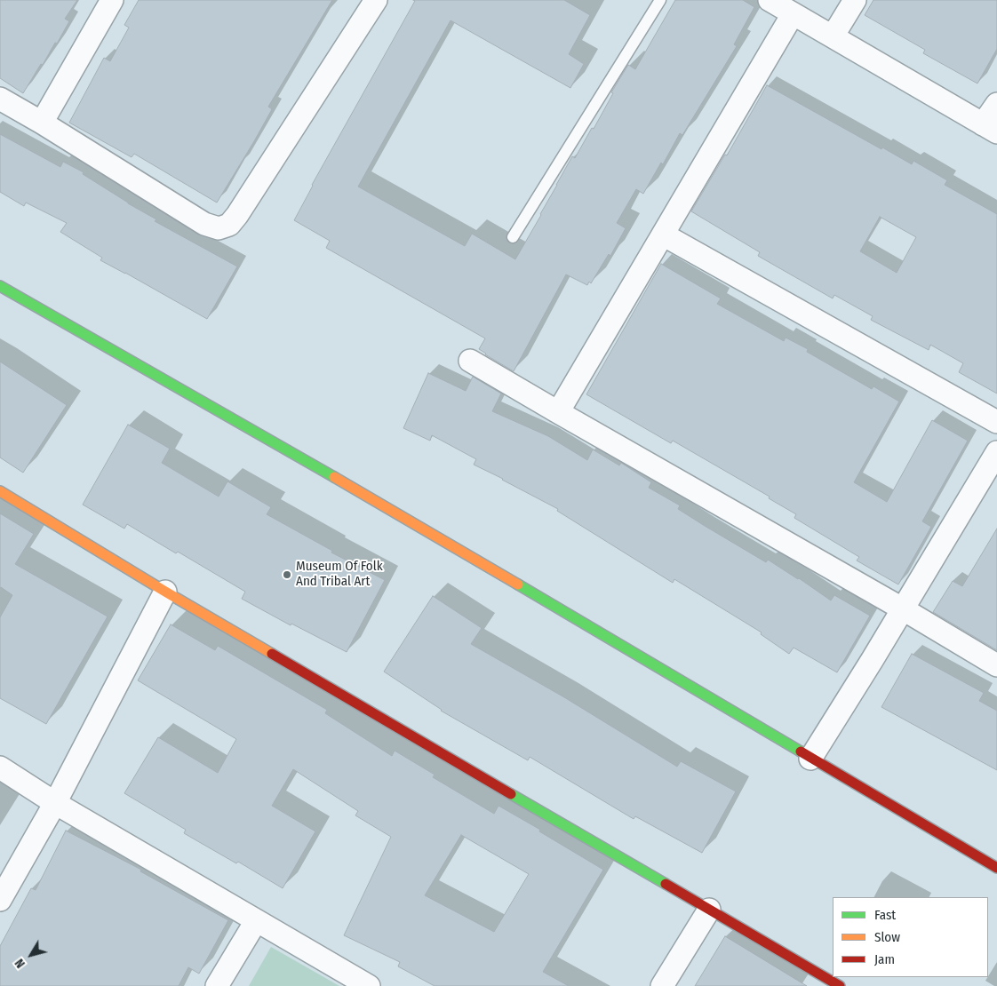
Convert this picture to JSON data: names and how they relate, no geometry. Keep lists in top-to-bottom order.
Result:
{
  "places": ["Museum Of Folk And Tribal Art"],
  "legend": ["Fast", "Slow", "Jam"],
  "north": "bottom left"
}
